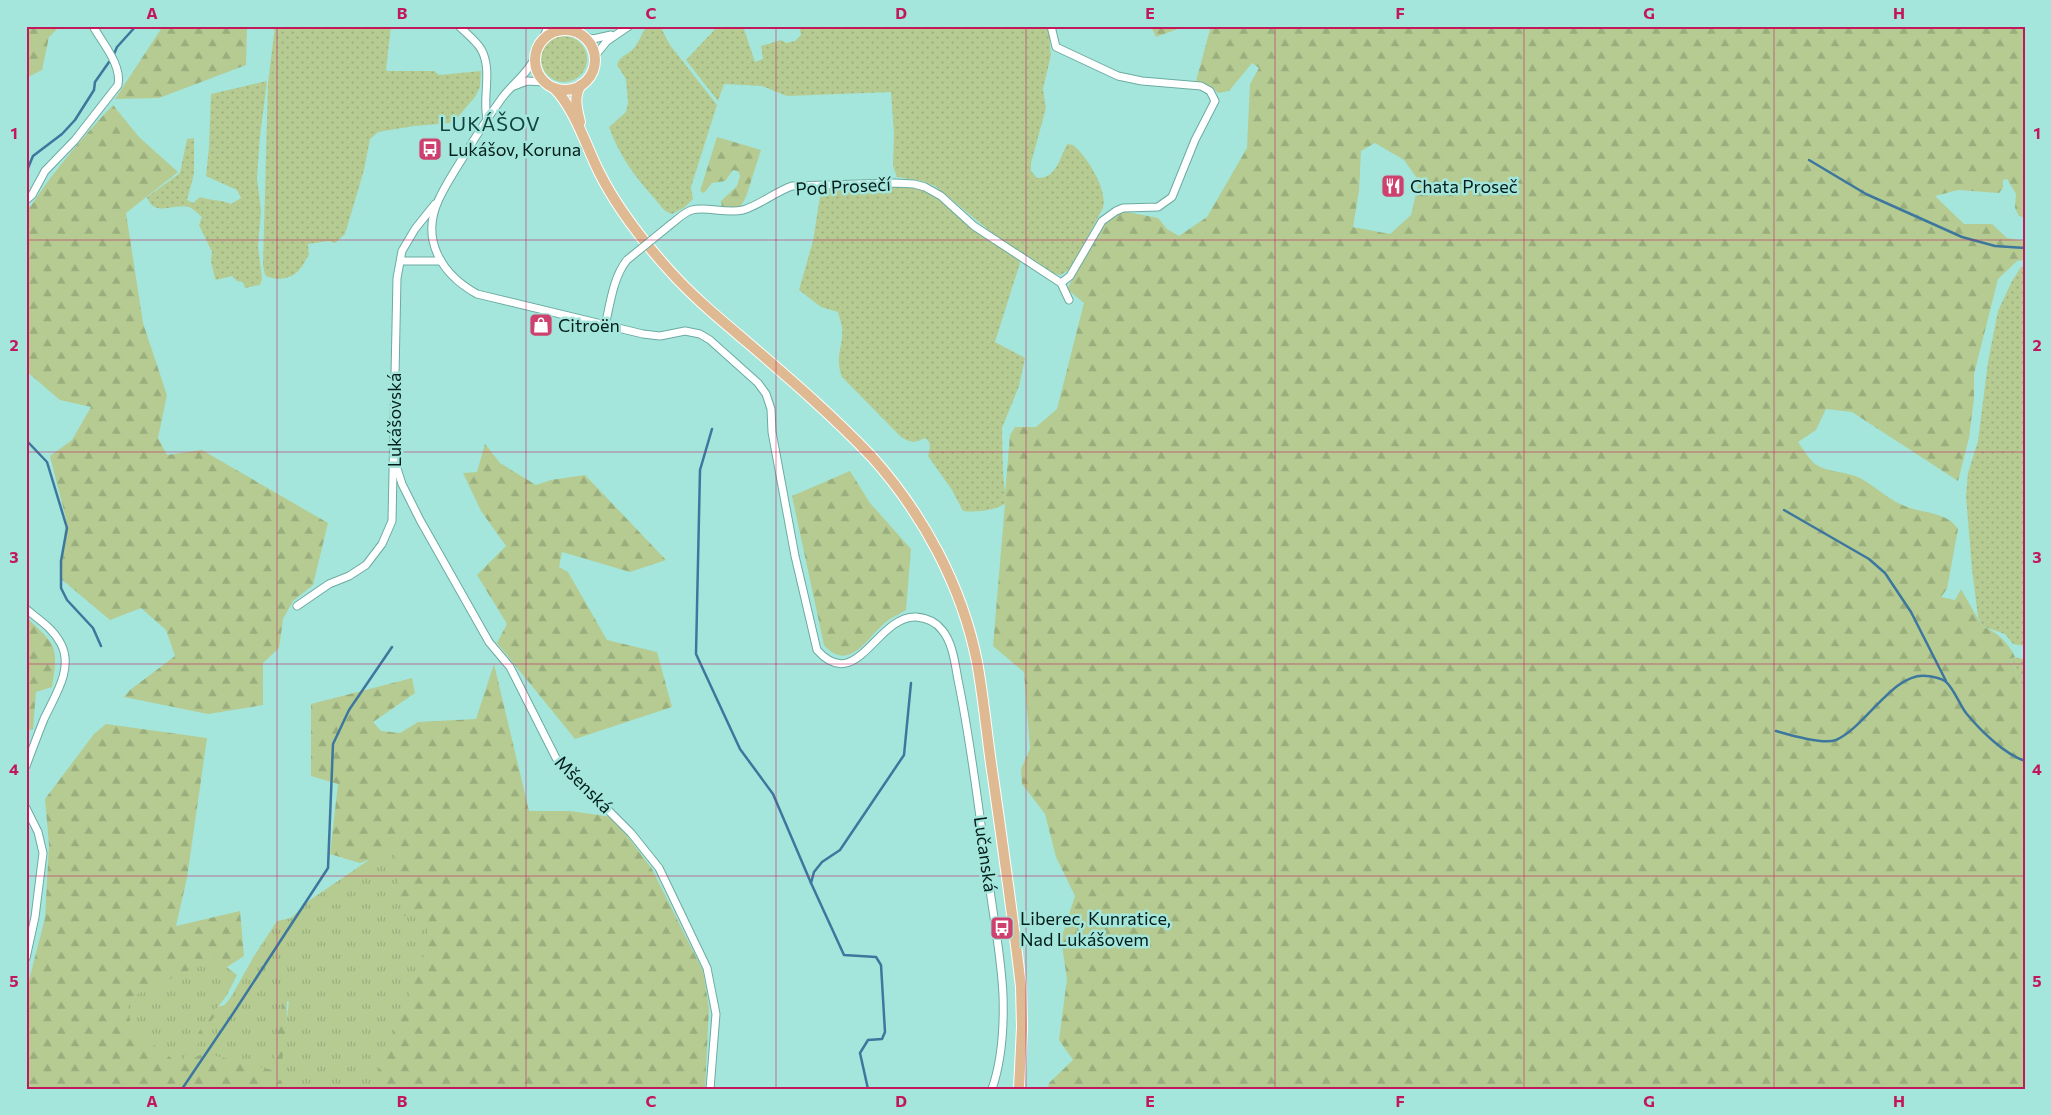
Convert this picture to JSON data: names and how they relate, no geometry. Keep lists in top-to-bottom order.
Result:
{
  "streets": {
    "street": [
      "Pod Prosečí",
      "Lukášovská",
      "Mšenská",
      "Lučanská"
    ]
  },
  "crossings": [
    ["Pod Prosečí", "Lučanská"],
    ["Lukášovská", "Mšenská"]
  ],
  "districts": ["LUKÁŠOV"],
  "places": {
    "bus stop": ["Lukášov, Koruna", "Liberec, Kunratice, Nad Lukášovem"],
    "restaurant": ["Chata Proseč"],
    "shop": ["Citroën"]
  },
  "grid": {
    "columns": [
      "A",
      "B",
      "C",
      "D",
      "E",
      "F",
      "G",
      "H"
    ],
    "rows": [
      "1",
      "2",
      "3",
      "4",
      "5"
    ]
  }
}
